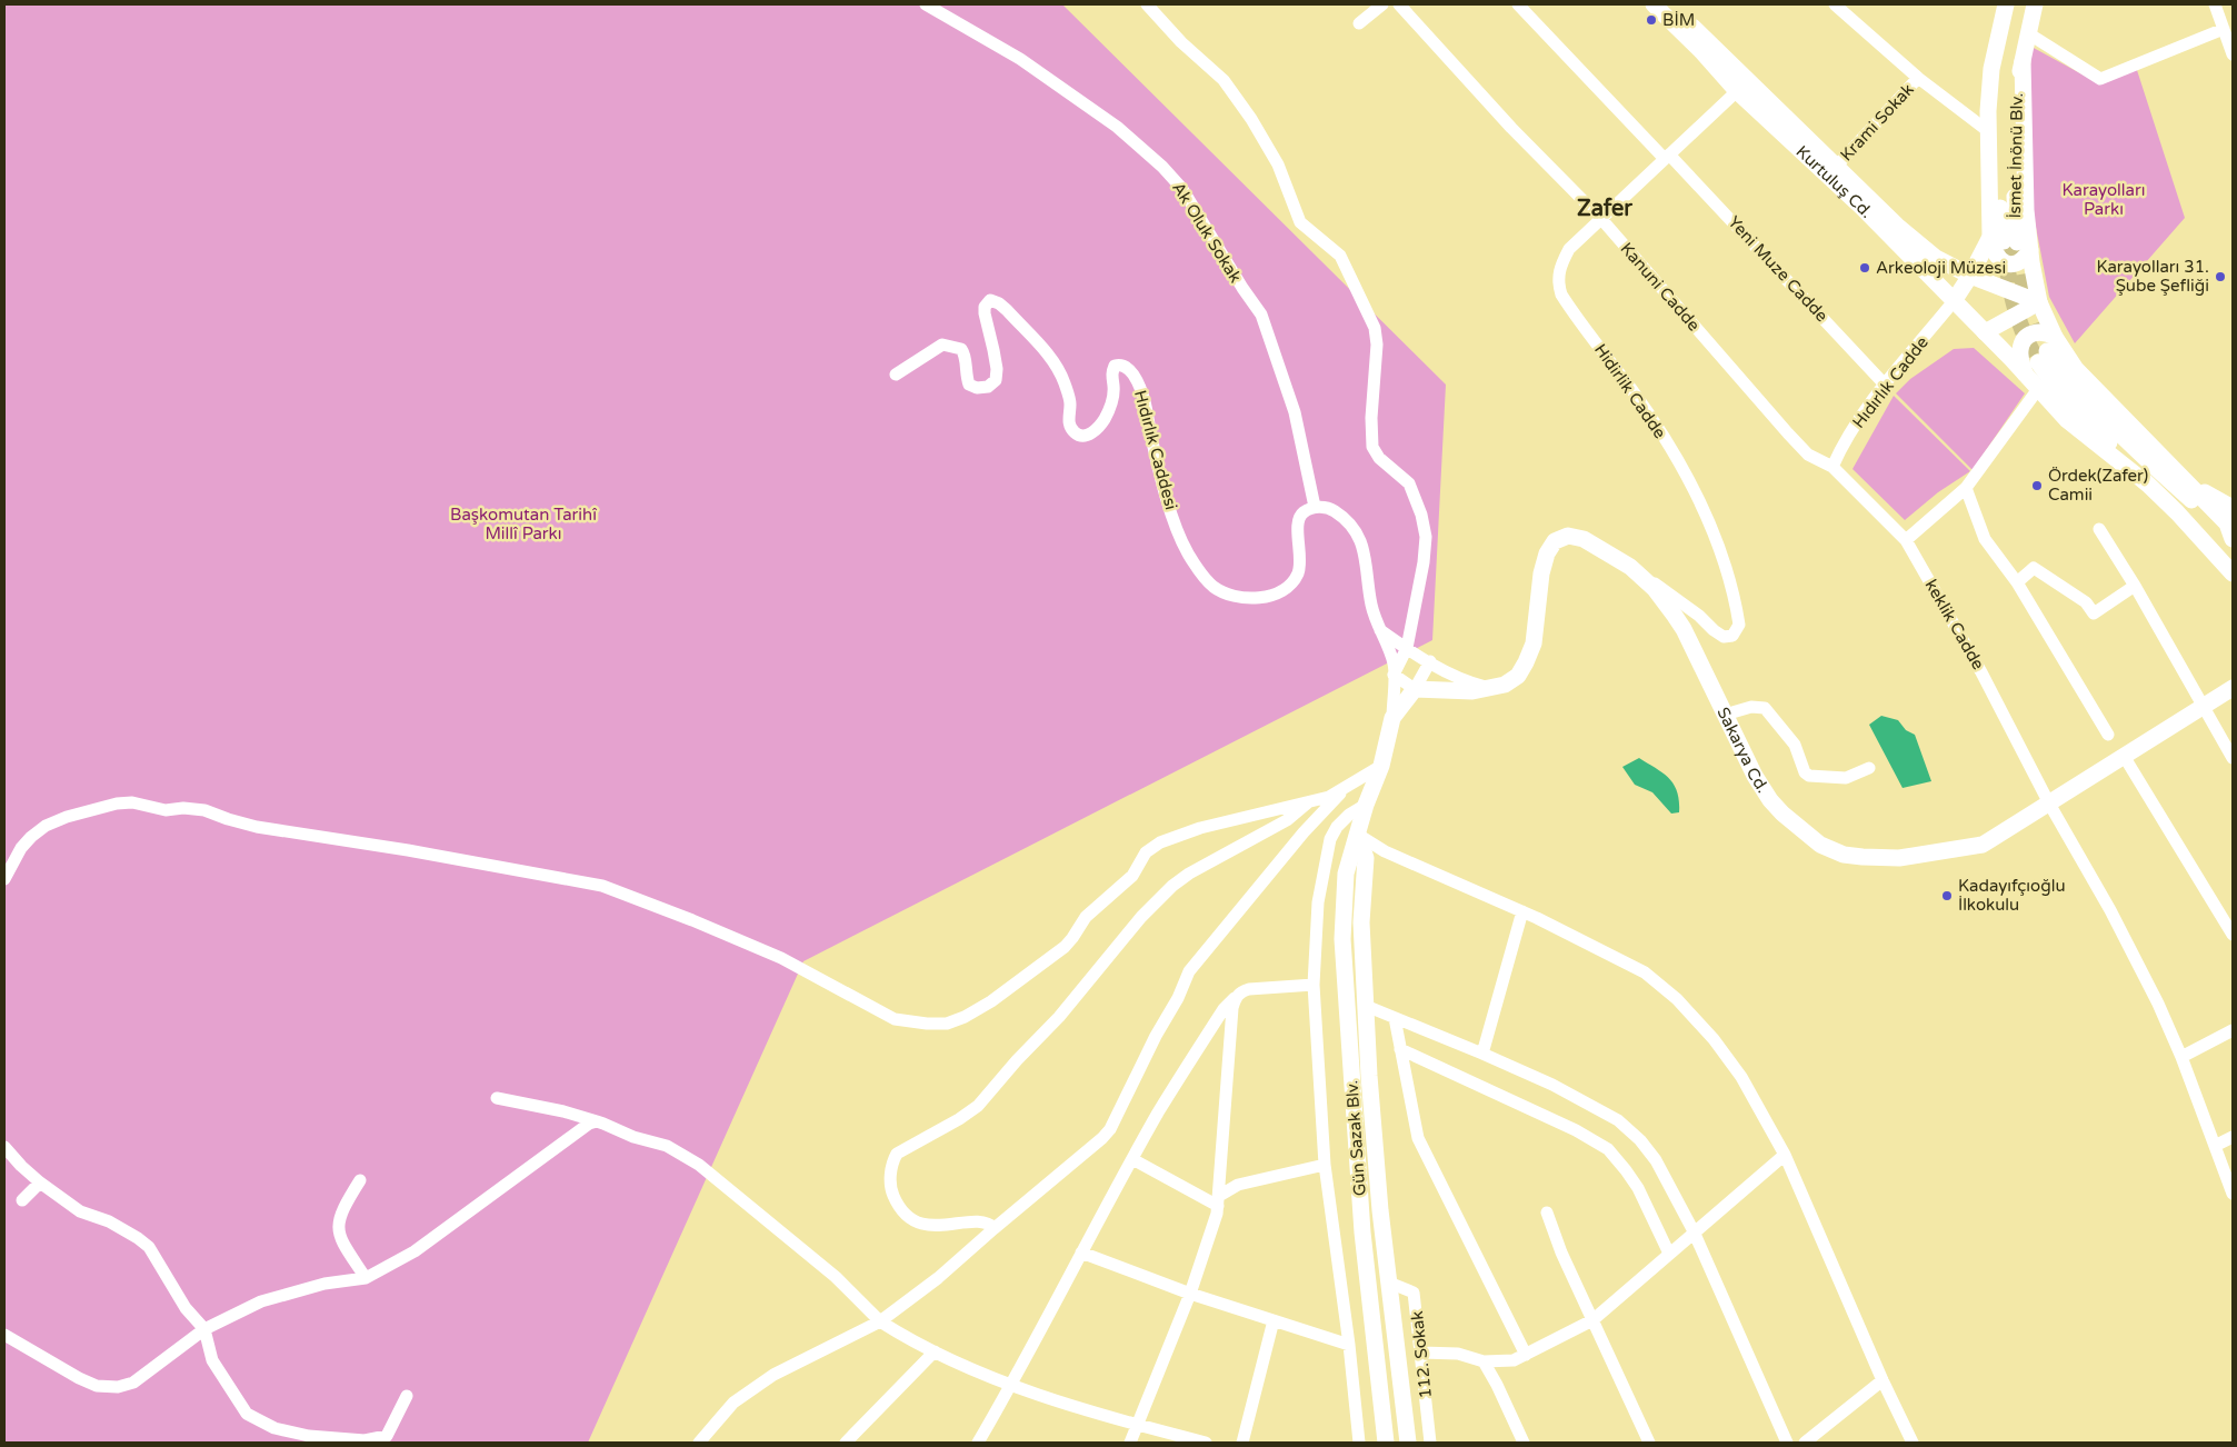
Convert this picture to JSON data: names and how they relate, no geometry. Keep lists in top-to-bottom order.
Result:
{
  "streets": {
    "main road": [
      "İsmet İnönü Blv.",
      "Kurtuluş Cd.",
      "Sakarya Cd.",
      "Gün Sazak Blv."
    ],
    "street": [
      "Krami Sokak",
      "Ak Oluk Sokak",
      "Yeni Muze Cadde",
      "Kanuni Cadde",
      "Hıdırlık Cadde",
      "Hidirlik Cadde",
      "Hıdırlık Caddesi",
      "keklik Cadde",
      "112. Sokak"
    ]
  },
  "crossings": [
    ["Krami Sokak", "Kurtuluş Cd."],
    ["Kurtuluş Cd.", "Hıdırlık Cadde"],
    ["Kurtuluş Cd.", "Hidirlik Cadde"],
    ["Ak Oluk Sokak", "Hıdırlık Caddesi"],
    ["Yeni Muze Cadde", "Hıdırlık Cadde"],
    ["Yeni Muze Cadde", "Hidirlik Cadde"],
    ["Kanuni Cadde", "Hıdırlık Cadde"],
    ["Kanuni Cadde", "Hidirlik Cadde"],
    ["Kanuni Cadde", "keklik Cadde"],
    ["Hıdırlık Cadde", "keklik Cadde"],
    ["Hidirlik Cadde", "Sakarya Cd."],
    ["keklik Cadde", "Sakarya Cd."],
    ["Gün Sazak Blv.", "112. Sokak"]
  ],
  "districts": ["Zafer"],
  "parks": ["Karayolları Parkı", "Başkomutan Tarihî Millî Parkı"],
  "places": [
    "BİM",
    "Arkeoloji Müzesi",
    "Karayolları 31. Şube Şefliği",
    "Ördek(Zafer) Camii",
    "Kadayıfçıoğlu İlkokulu"
  ]
}
